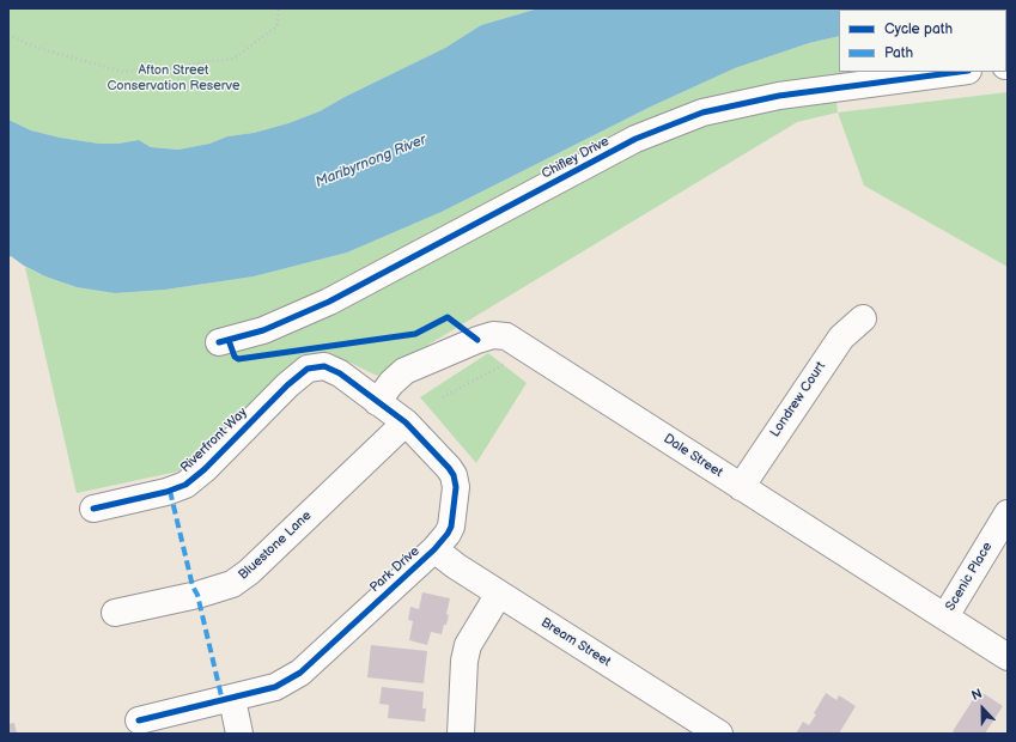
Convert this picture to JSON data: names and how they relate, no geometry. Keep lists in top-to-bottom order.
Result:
{
  "streets": {
    "street": [
      "Chifley Drive",
      "Londrew Court",
      "Riverfront Way",
      "Dale Street",
      "Bluestone Lane",
      "Park Drive",
      "Scenic Place",
      "Bream Street"
    ]
  },
  "crossings": [
    ["Londrew Court", "Dale Street"],
    ["Riverfront Way", "Park Drive"],
    ["Dale Street", "Park Drive"],
    ["Dale Street", "Scenic Place"],
    ["Bluestone Lane", "Park Drive"],
    ["Park Drive", "Bream Street"]
  ],
  "water": ["Maribyrnong River"],
  "parks": ["Afton Street Conservation Reserve"],
  "legend": ["Cycle path", "Path"],
  "north": "top"
}
